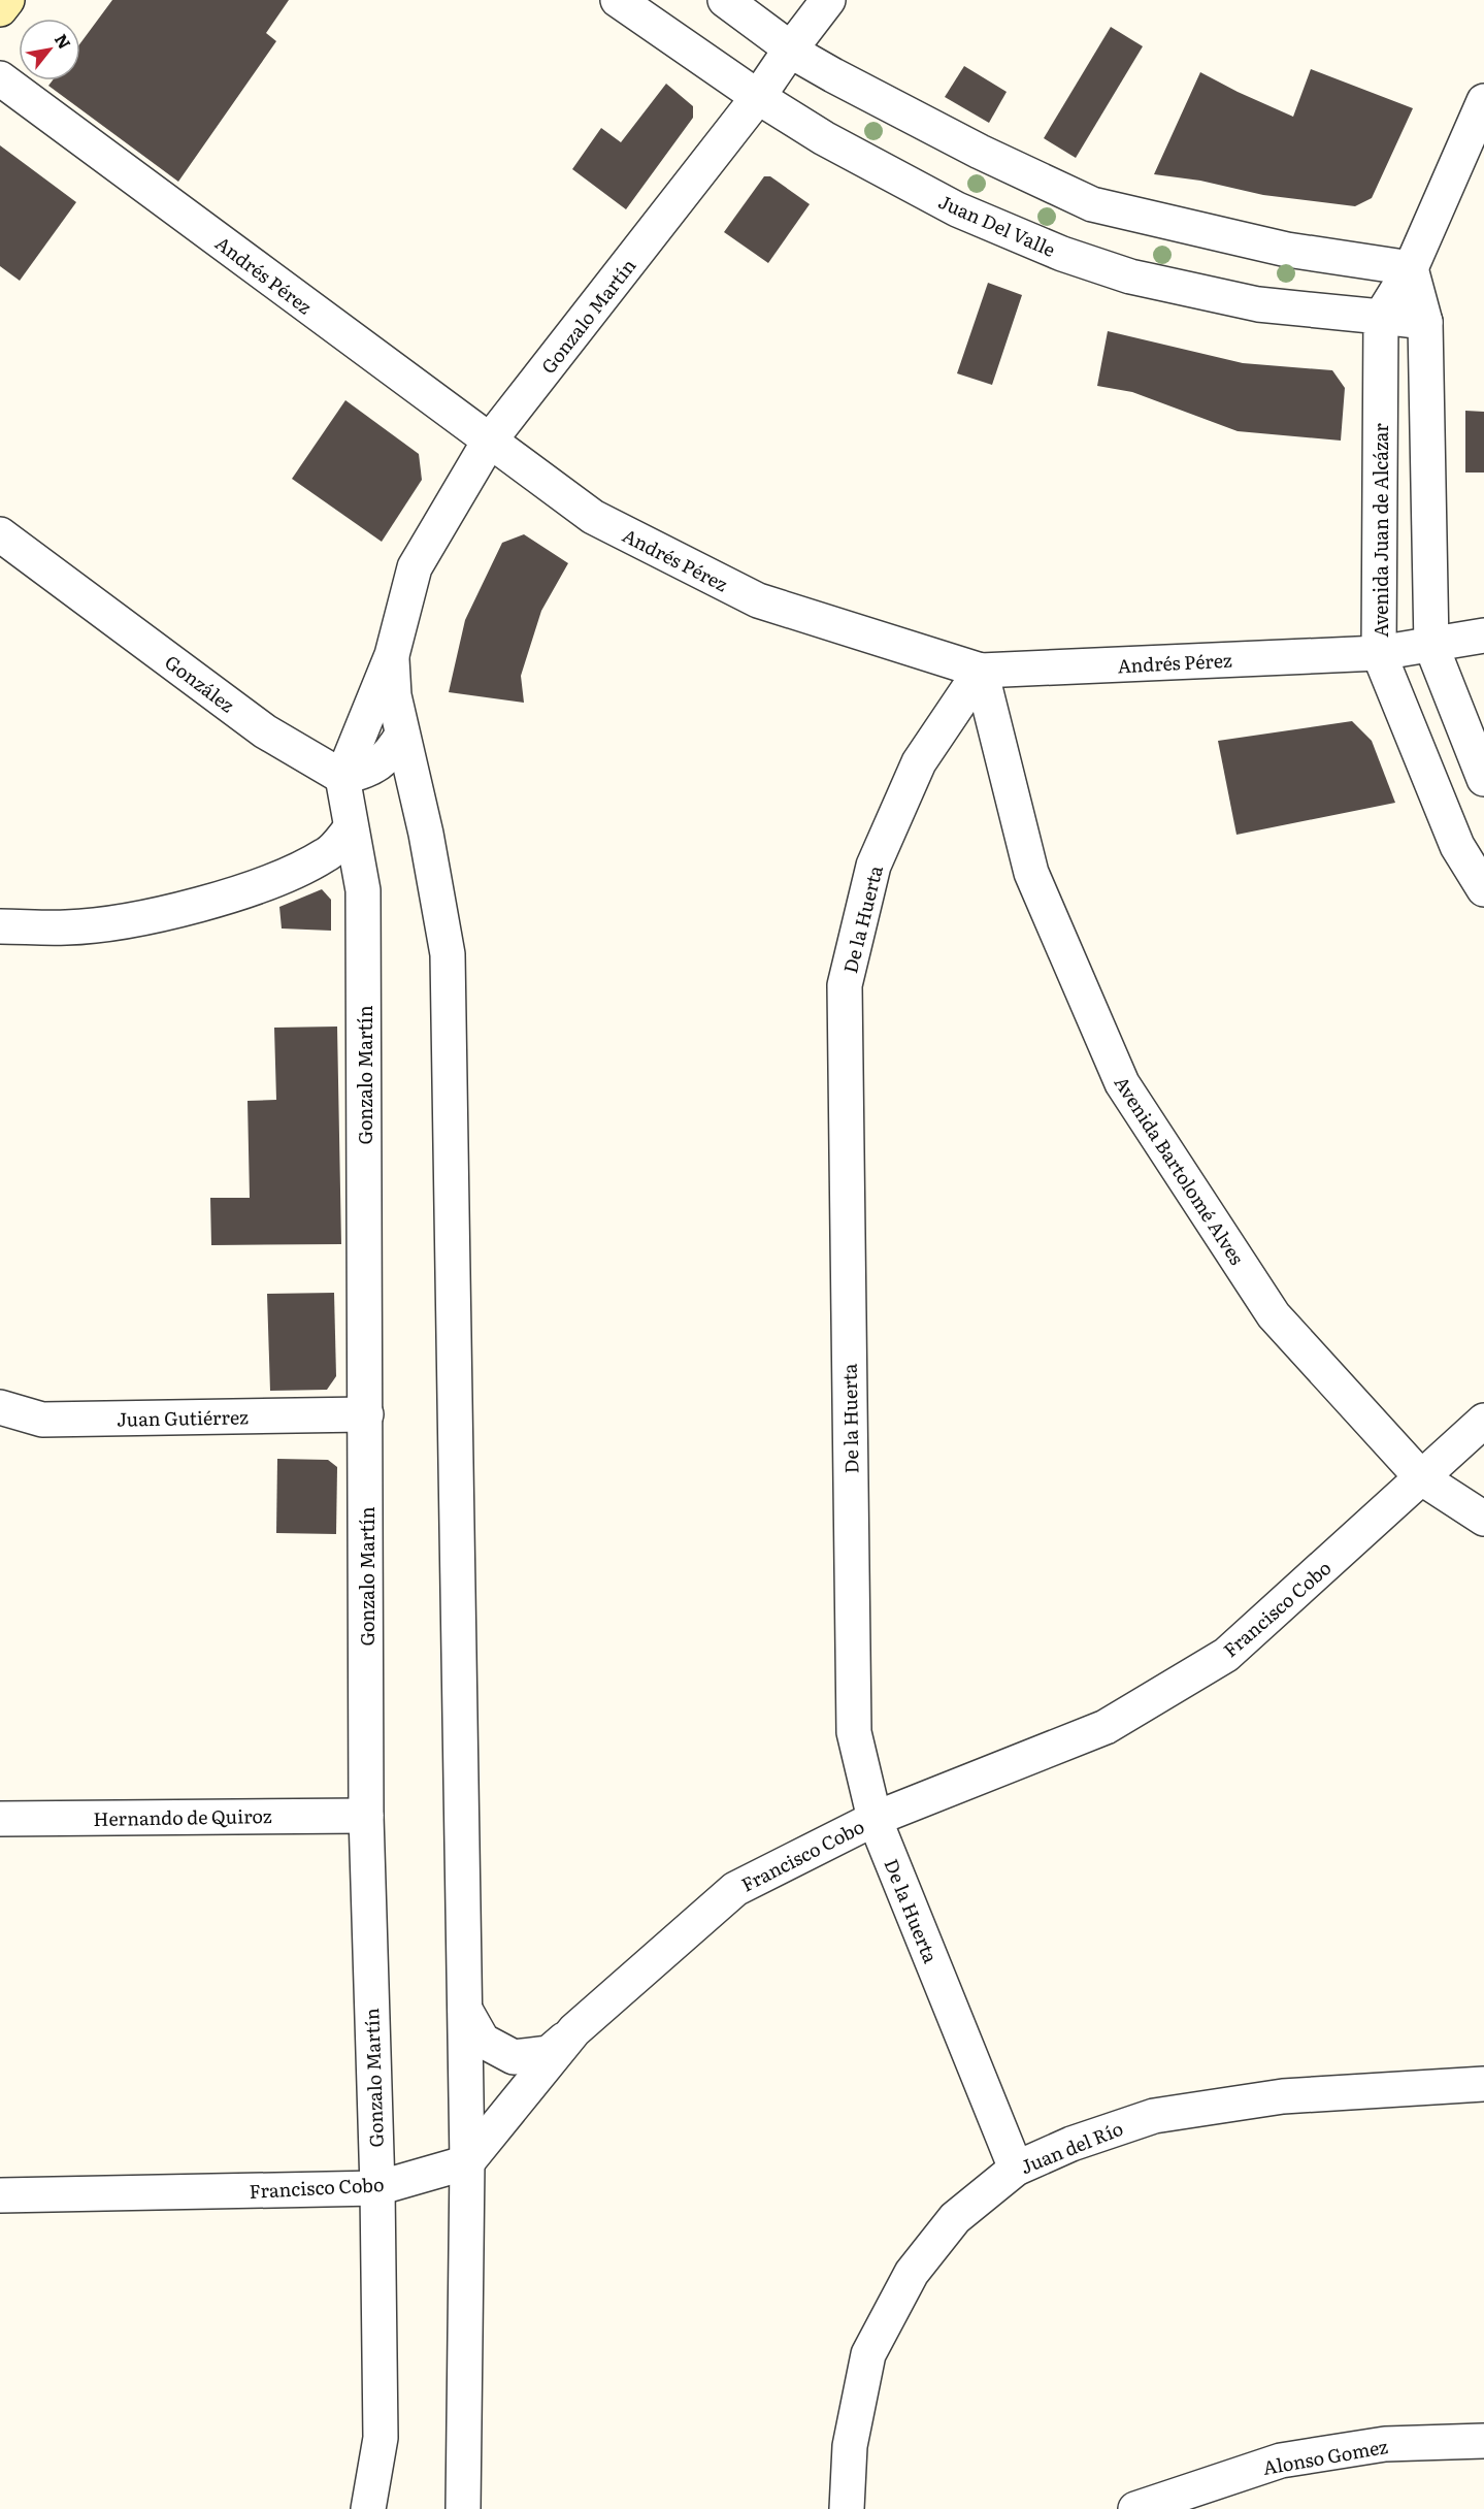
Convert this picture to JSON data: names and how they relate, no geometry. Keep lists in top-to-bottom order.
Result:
{
  "streets": {
    "street": [
      "Juan Del Valle",
      "Andrés Pérez",
      "Gonzalo Martín",
      "Avenida Juan de Alcázar",
      "González",
      "De la Huerta",
      "Avenida Bartolomé Alves",
      "Juan Gutiérrez",
      "Francisco Cobo",
      "Hernando de Quiroz",
      "Juan del Río",
      "Alonso Gomez"
    ]
  },
  "crossings": [
    ["Juan Del Valle", "Gonzalo Martín"],
    ["Juan Del Valle", "Avenida Juan de Alcázar"],
    ["Andrés Pérez", "Gonzalo Martín"],
    ["Andrés Pérez", "Avenida Juan de Alcázar"],
    ["Andrés Pérez", "De la Huerta"],
    ["Andrés Pérez", "Avenida Bartolomé Alves"],
    ["Gonzalo Martín", "González"],
    ["Gonzalo Martín", "Juan Gutiérrez"],
    ["Gonzalo Martín", "Francisco Cobo"],
    ["Gonzalo Martín", "Hernando de Quiroz"],
    ["De la Huerta", "Avenida Bartolomé Alves"],
    ["De la Huerta", "Francisco Cobo"],
    ["De la Huerta", "Juan del Río"],
    ["Avenida Bartolomé Alves", "Francisco Cobo"]
  ],
  "north": "top right"
}
